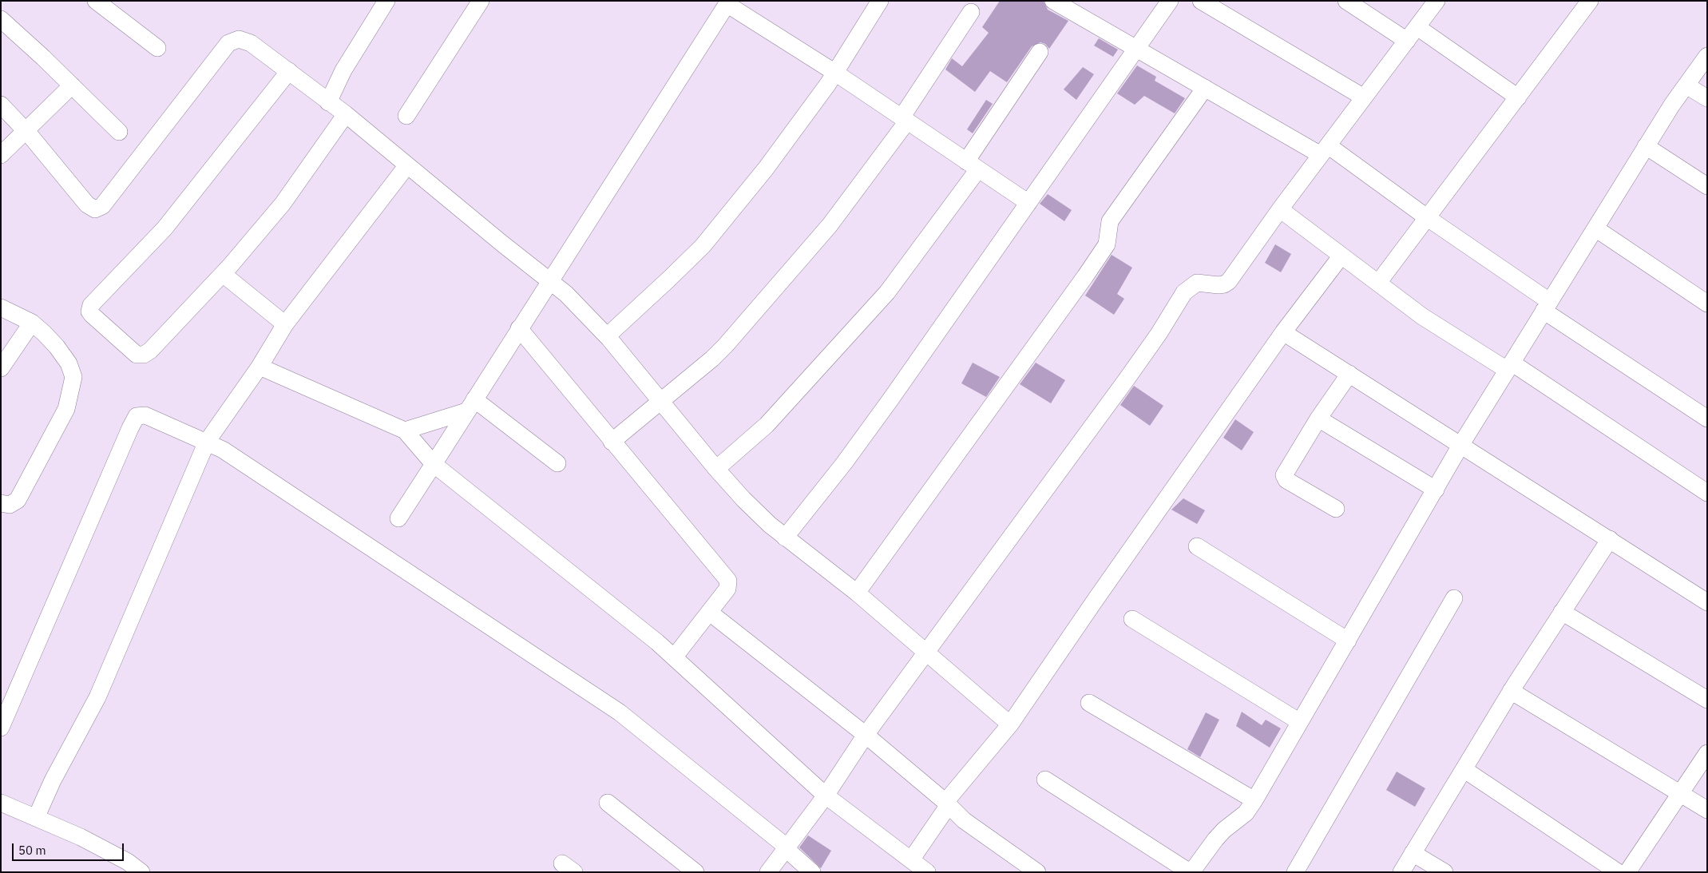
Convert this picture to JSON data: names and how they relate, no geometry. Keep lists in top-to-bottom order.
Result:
{
  "scale_bar": "50 m"
}
